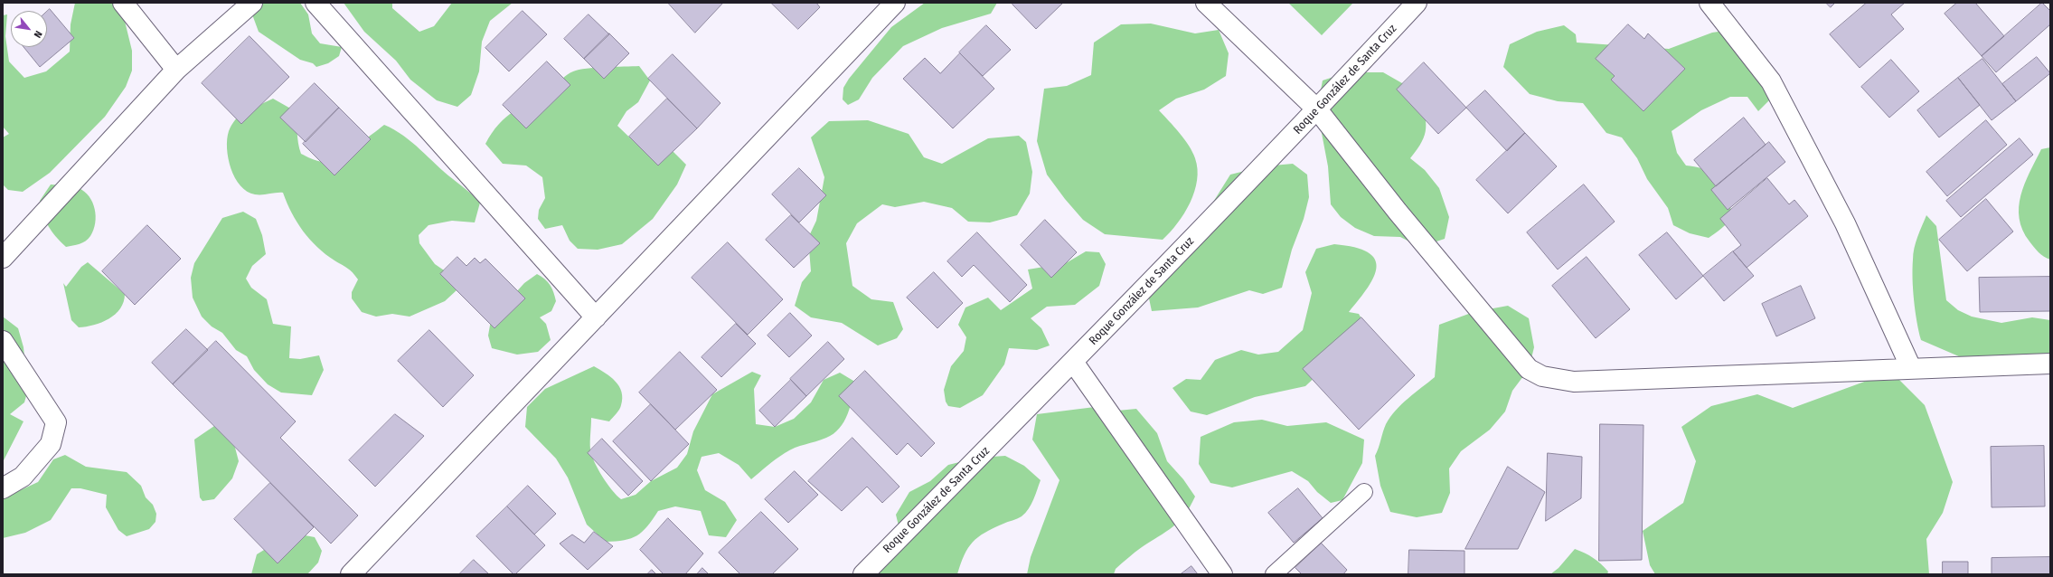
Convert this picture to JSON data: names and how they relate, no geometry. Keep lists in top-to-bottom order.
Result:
{
  "streets": {
    "street": ["Roque González de Santa Cruz"]
  },
  "north": "bottom right"
}
